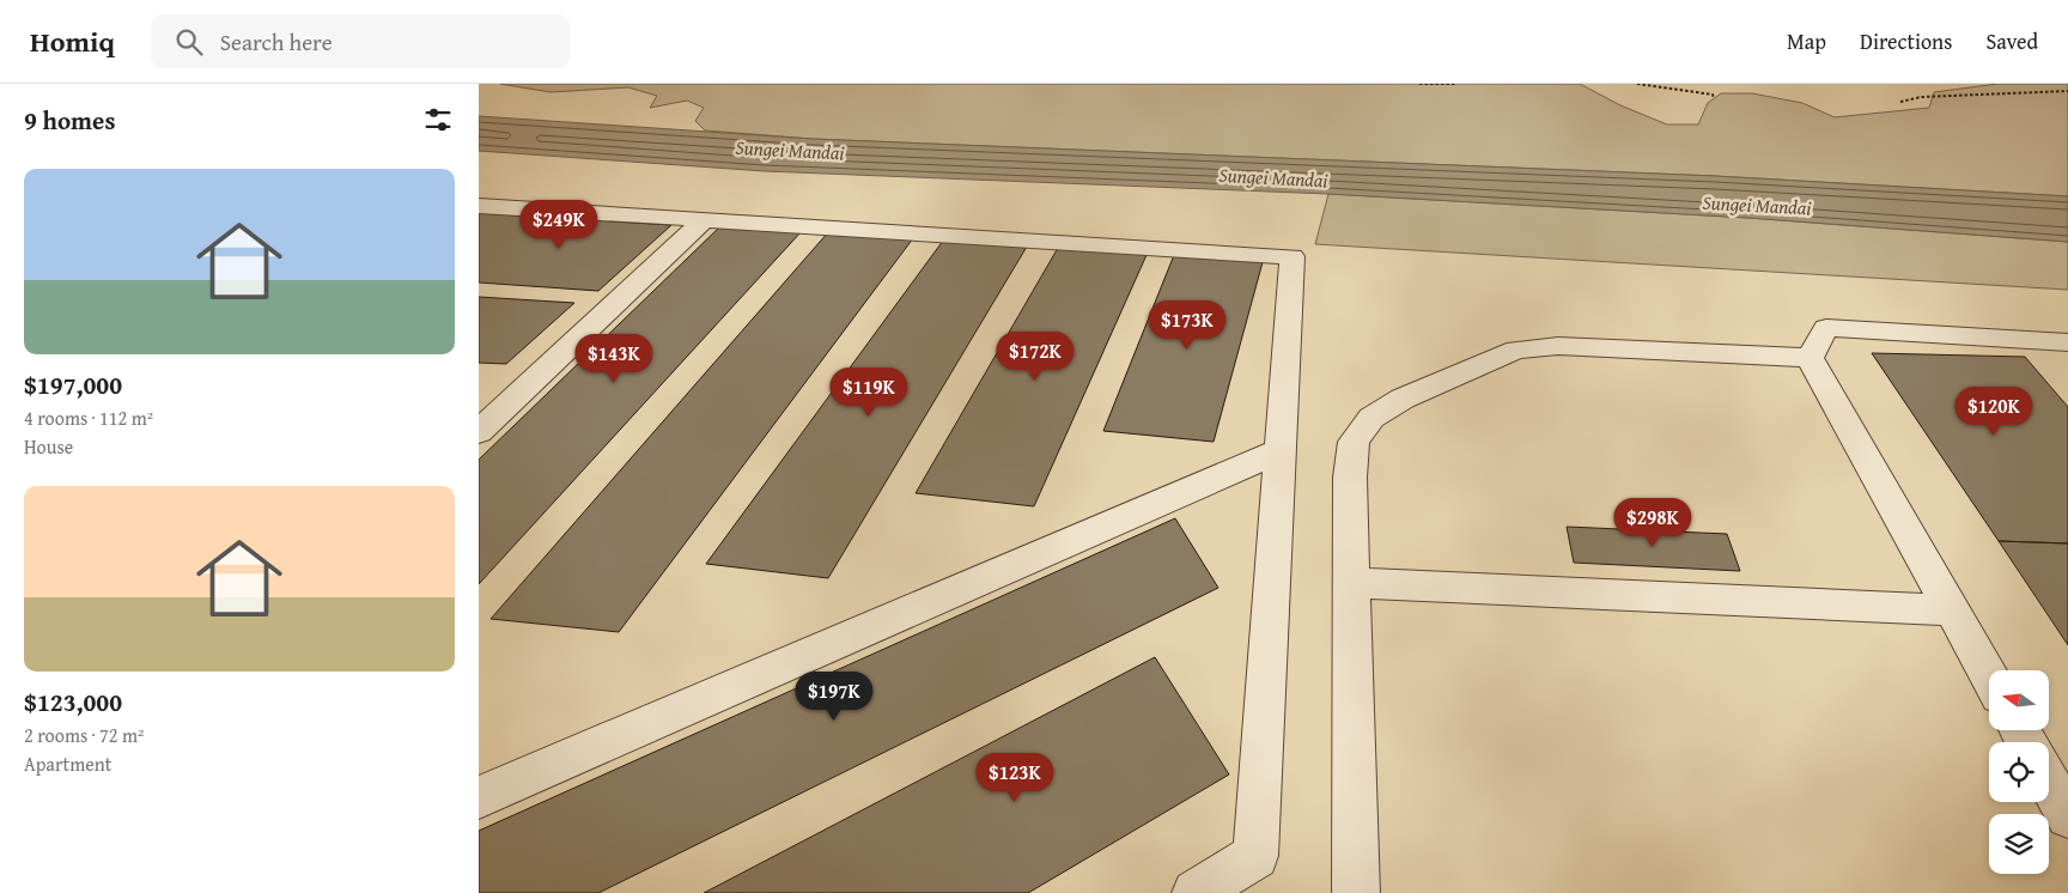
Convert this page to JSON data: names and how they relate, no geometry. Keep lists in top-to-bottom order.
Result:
{
  "water": ["Sungei Mandai"],
  "north": "left",
  "page": {
    "header": "Homiq",
    "search": "Search here",
    "nav": ["Map", "Directions", "Saved"],
    "heading": "9 homes",
    "list": [
      {
        "name": "$197,000",
        "note": "4 rooms · 112 m² · House"
      },
      {
        "name": "$123,000",
        "note": "2 rooms · 72 m² · Apartment"
      }
    ],
    "price": [
      "$249K",
      "$173K",
      "$172K",
      "$143K",
      "$119K",
      "$120K",
      "$298K",
      "$197K",
      "$123K"
    ]
  }
}
